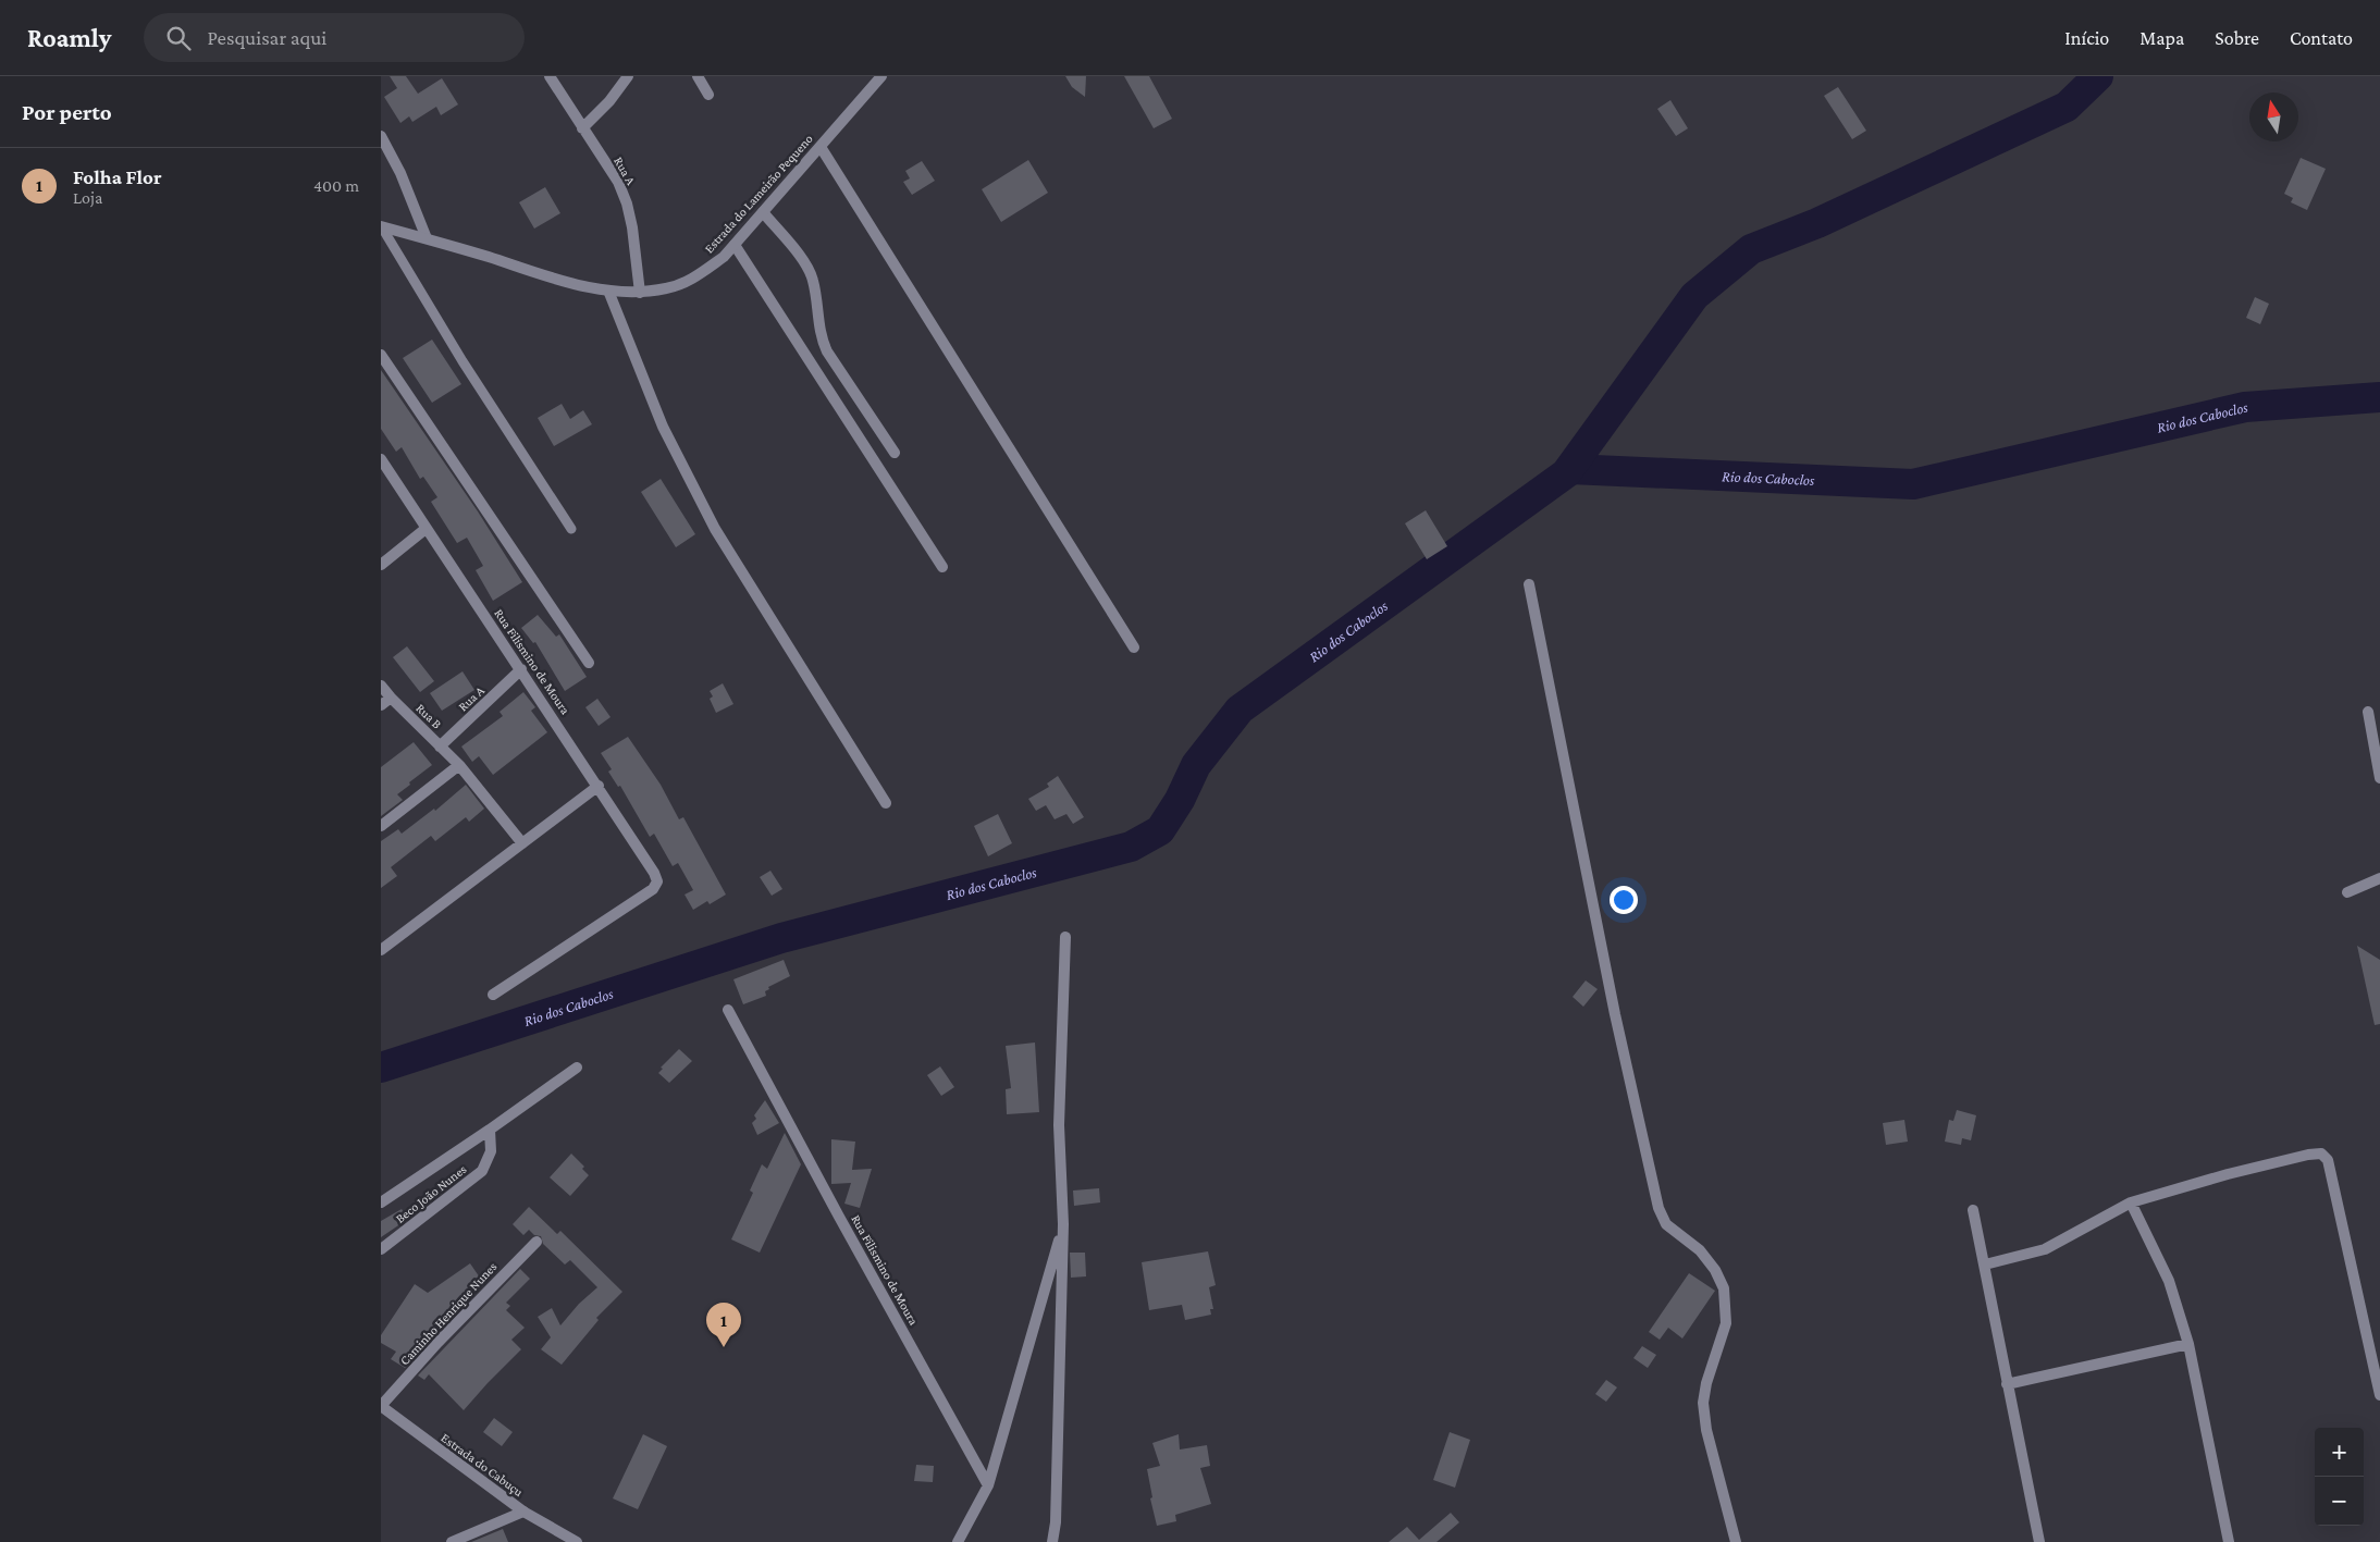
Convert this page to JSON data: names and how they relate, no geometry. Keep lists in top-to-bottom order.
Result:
{
  "streets": {
    "street": [
      "Rua A",
      "Estrada do Lameirão Pequeno",
      "Rua Filismino de Moura",
      "Rua B",
      "Beco João Nunes",
      "Caminho Henrique Nunes",
      "Estrada do Cabuçu"
    ]
  },
  "crossings": [
    ["Rua A", "Estrada do Lameirão Pequeno"],
    ["Rua A", "Rua Filismino de Moura"],
    ["Rua A", "Rua B"],
    ["Caminho Henrique Nunes", "Estrada do Cabuçu"]
  ],
  "water": ["Rio dos Caboclos"],
  "north": "top",
  "page": {
    "header": "Roamly",
    "search": "Pesquisar aqui",
    "nav": [
      "Início",
      "Mapa",
      "Sobre",
      "Contato"
    ],
    "heading": "Por perto",
    "list": [
      {
        "mark": "1",
        "name": "Folha Flor",
        "note": "Loja",
        "value": "400 m"
      }
    ],
    "pins": "1",
    "map_buttons": ["+", "−"]
  }
}
